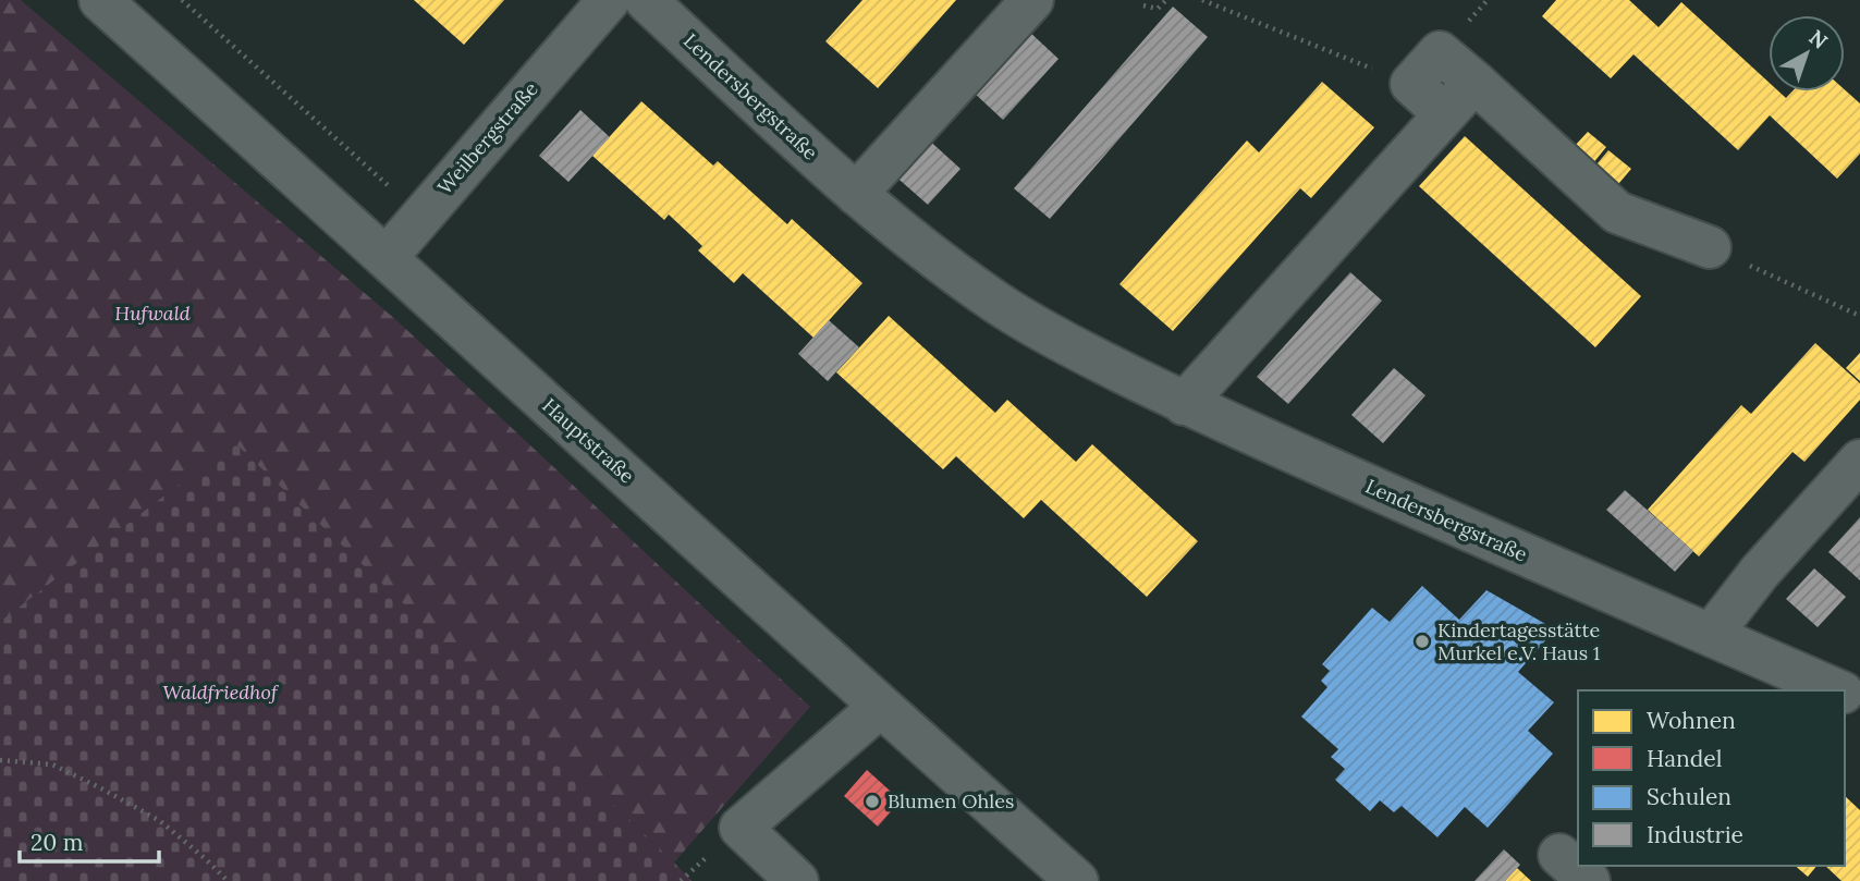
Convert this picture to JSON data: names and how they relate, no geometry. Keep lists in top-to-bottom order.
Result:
{
  "streets": {
    "street": ["Lendersbergstraße", "Weilbergstraße", "Hauptstraße"]
  },
  "crossings": [
    ["Weilbergstraße", "Hauptstraße"]
  ],
  "parks": ["Hufwald", "Waldfriedhof"],
  "places": ["Kindertagesstätte Murkel e.V. Haus 1", "Blumen Ohles"],
  "legend": [
    "Wohnen",
    "Handel",
    "Schulen",
    "Industrie"
  ],
  "scale_bar": "20 m",
  "north": "top right"
}
